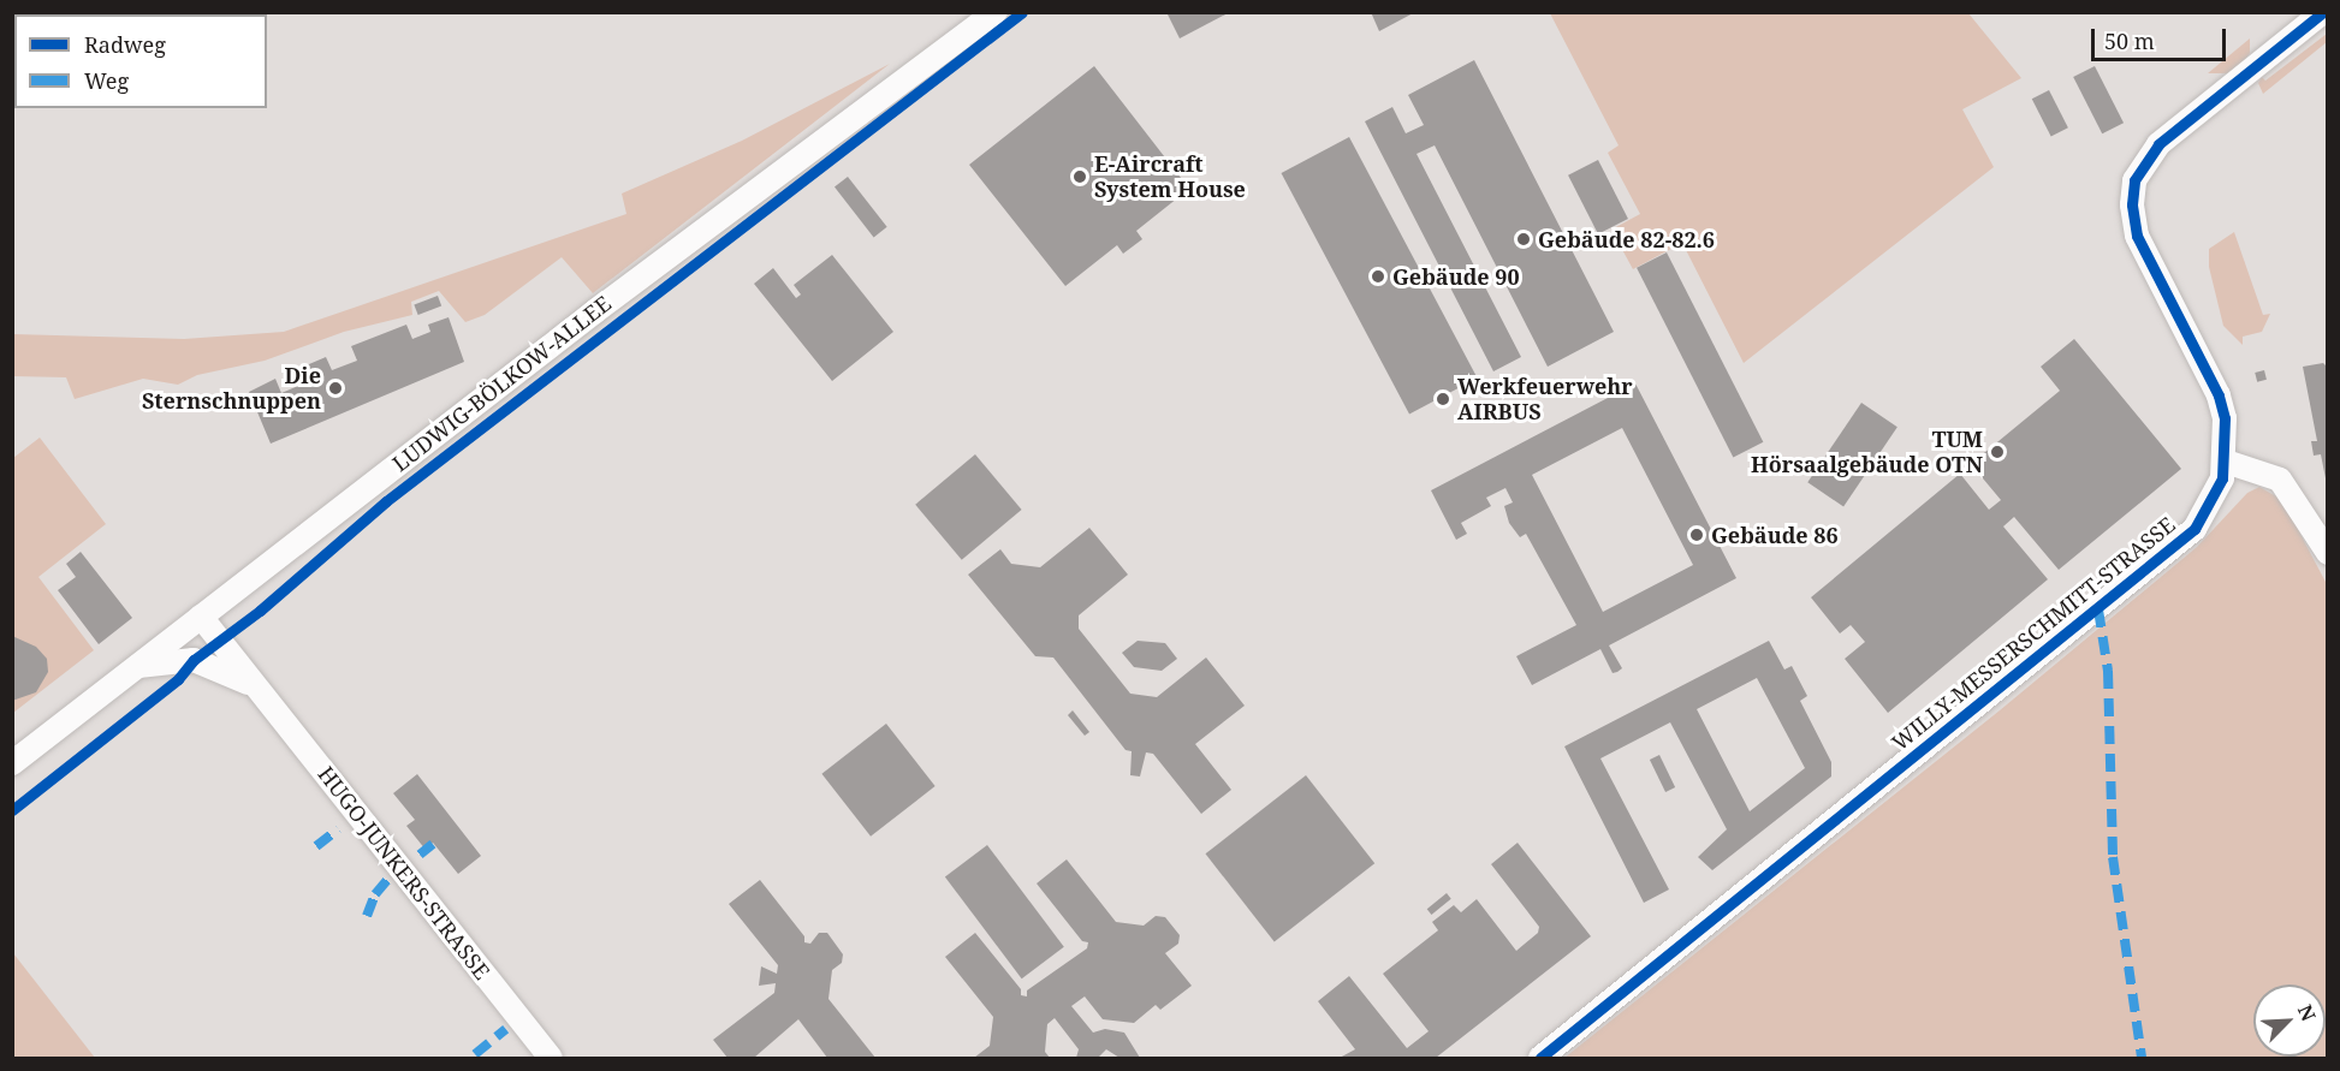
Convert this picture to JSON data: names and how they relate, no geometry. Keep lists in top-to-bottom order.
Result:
{
  "streets": {
    "street": ["LUDWIG-BÖLKOW-ALLEE", "WILLY-MESSERSCHMITT-STRASSE", "HUGO-JUNKERS-STRASSE"]
  },
  "crossings": [
    ["LUDWIG-BÖLKOW-ALLEE", "HUGO-JUNKERS-STRASSE"]
  ],
  "places": [
    "E-Aircraft System House",
    "Gebäude 82-82.6",
    "Gebäude 90",
    "Die Sternschnuppen",
    "Werkfeuerwehr AIRBUS",
    "TUM Hörsaalgebäude OTN",
    "Gebäude 86"
  ],
  "legend": ["Radweg", "Weg"],
  "scale_bar": "50 m",
  "north": "top right"
}
